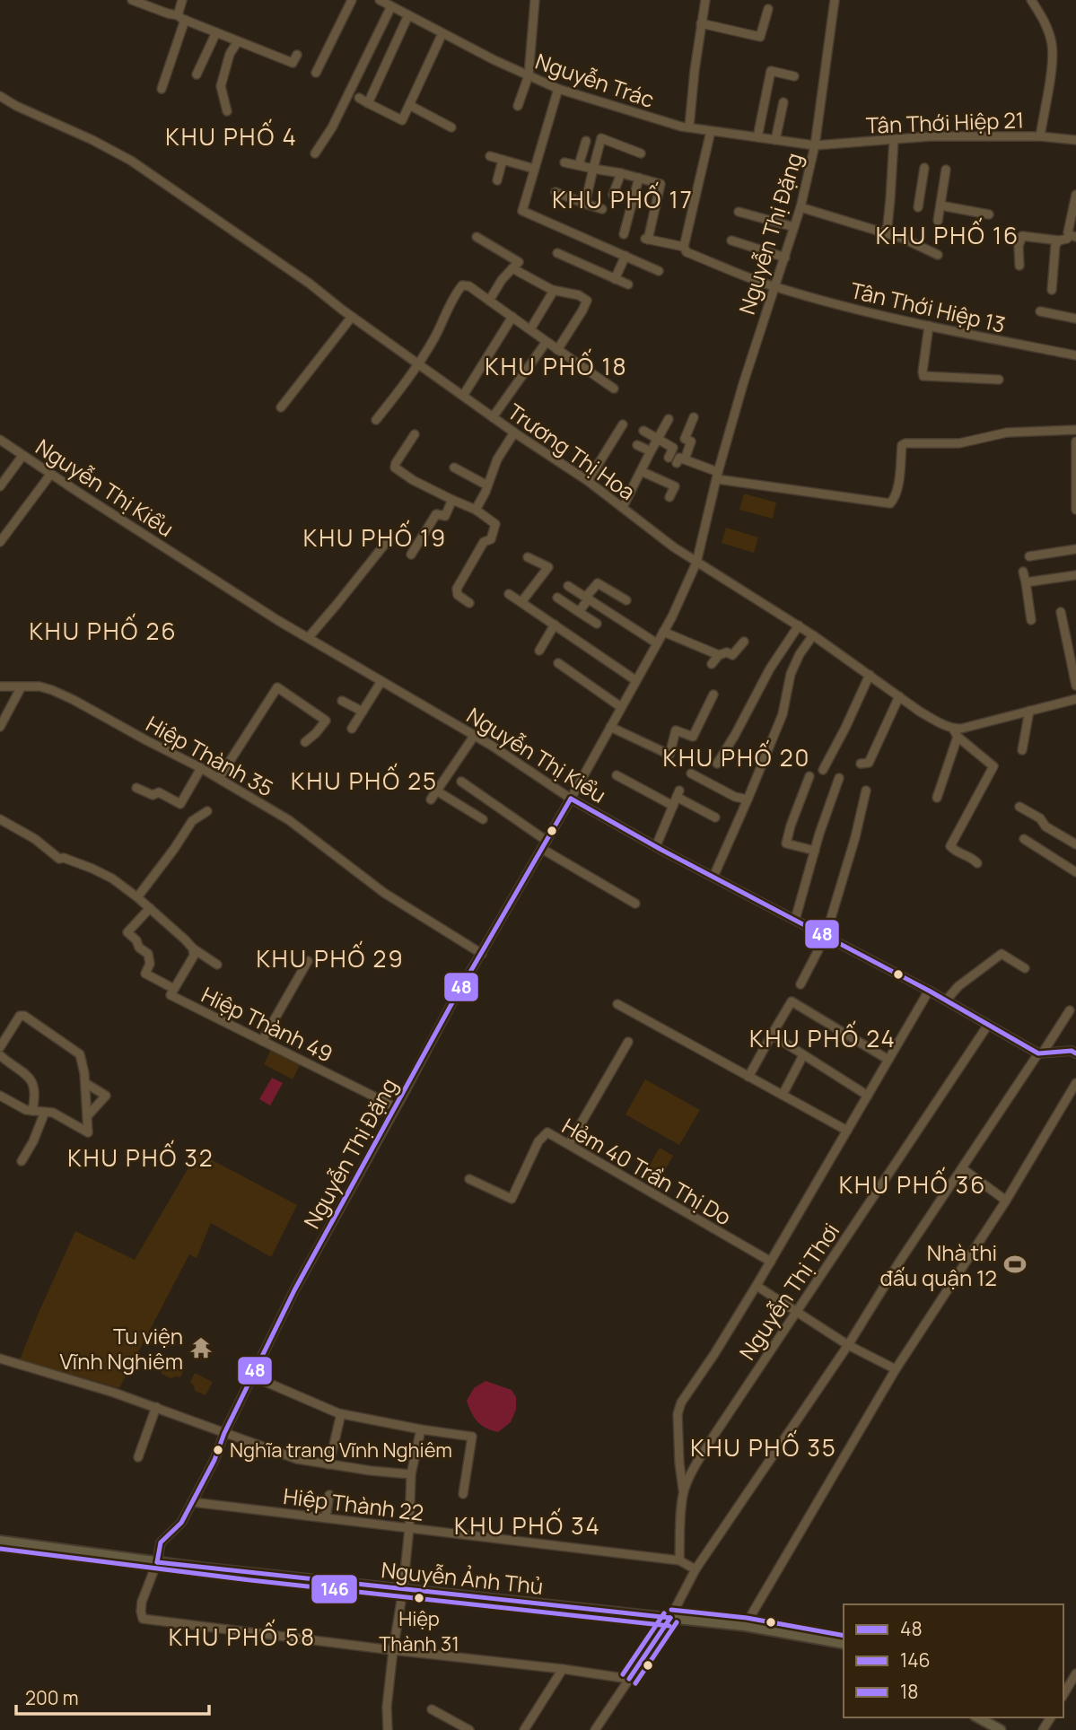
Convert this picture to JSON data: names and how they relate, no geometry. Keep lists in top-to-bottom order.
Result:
{
  "streets": {
    "main road": ["Nguyễn Ảnh Thủ"],
    "street": [
      "Nguyễn Trác",
      "Tân Thới Hiệp 21",
      "Nguyễn Thị Đặng",
      "Tân Thới Hiệp 13",
      "Trương Thị Hoa",
      "Nguyễn Thị Kiểu",
      "Hiệp Thành 35",
      "Hiệp Thành 49",
      "Hẻm 40 Trần Thị Do",
      "Nguyễn Thị Thơi",
      "Hiệp Thành 22"
    ]
  },
  "crossings": [
    ["Nguyễn Trác", "Tân Thới Hiệp 21"],
    ["Nguyễn Trác", "Nguyễn Thị Đặng"],
    ["Tân Thới Hiệp 21", "Nguyễn Thị Đặng"],
    ["Nguyễn Thị Đặng", "Tân Thới Hiệp 13"],
    ["Nguyễn Thị Đặng", "Trương Thị Hoa"],
    ["Nguyễn Thị Đặng", "Nguyễn Thị Kiểu"],
    ["Nguyễn Thị Đặng", "Hiệp Thành 35"],
    ["Nguyễn Thị Đặng", "Hiệp Thành 49"],
    ["Nguyễn Thị Đặng", "Hiệp Thành 22"],
    ["Nguyễn Thị Đặng", "Nguyễn Ảnh Thủ"],
    ["Nguyễn Thị Kiểu", "Nguyễn Thị Thơi"],
    ["Nguyễn Thị Thơi", "Hiệp Thành 22"]
  ],
  "districts": [
    "KHU PHỐ 4",
    "KHU PHỐ 17",
    "KHU PHỐ 16",
    "KHU PHỐ 18",
    "KHU PHỐ 19",
    "KHU PHỐ 26",
    "KHU PHỐ 20",
    "KHU PHỐ 25",
    "KHU PHỐ 29",
    "KHU PHỐ 24",
    "KHU PHỐ 32",
    "KHU PHỐ 36",
    "KHU PHỐ 35",
    "KHU PHỐ 34",
    "KHU PHỐ 58"
  ],
  "places": {
    "sports": ["Nhà thi đấu quận 12"],
    "temple": ["Tu viện Vĩnh Nghiêm"],
    "other": ["Nghĩa trang Vĩnh Nghiêm", "Hiệp Thành 31"]
  },
  "lines": ["transit line 48", "transit line 146", "transit line 18"],
  "legend": ["48", "146", "18"],
  "scale_bar": "200 m"
}
